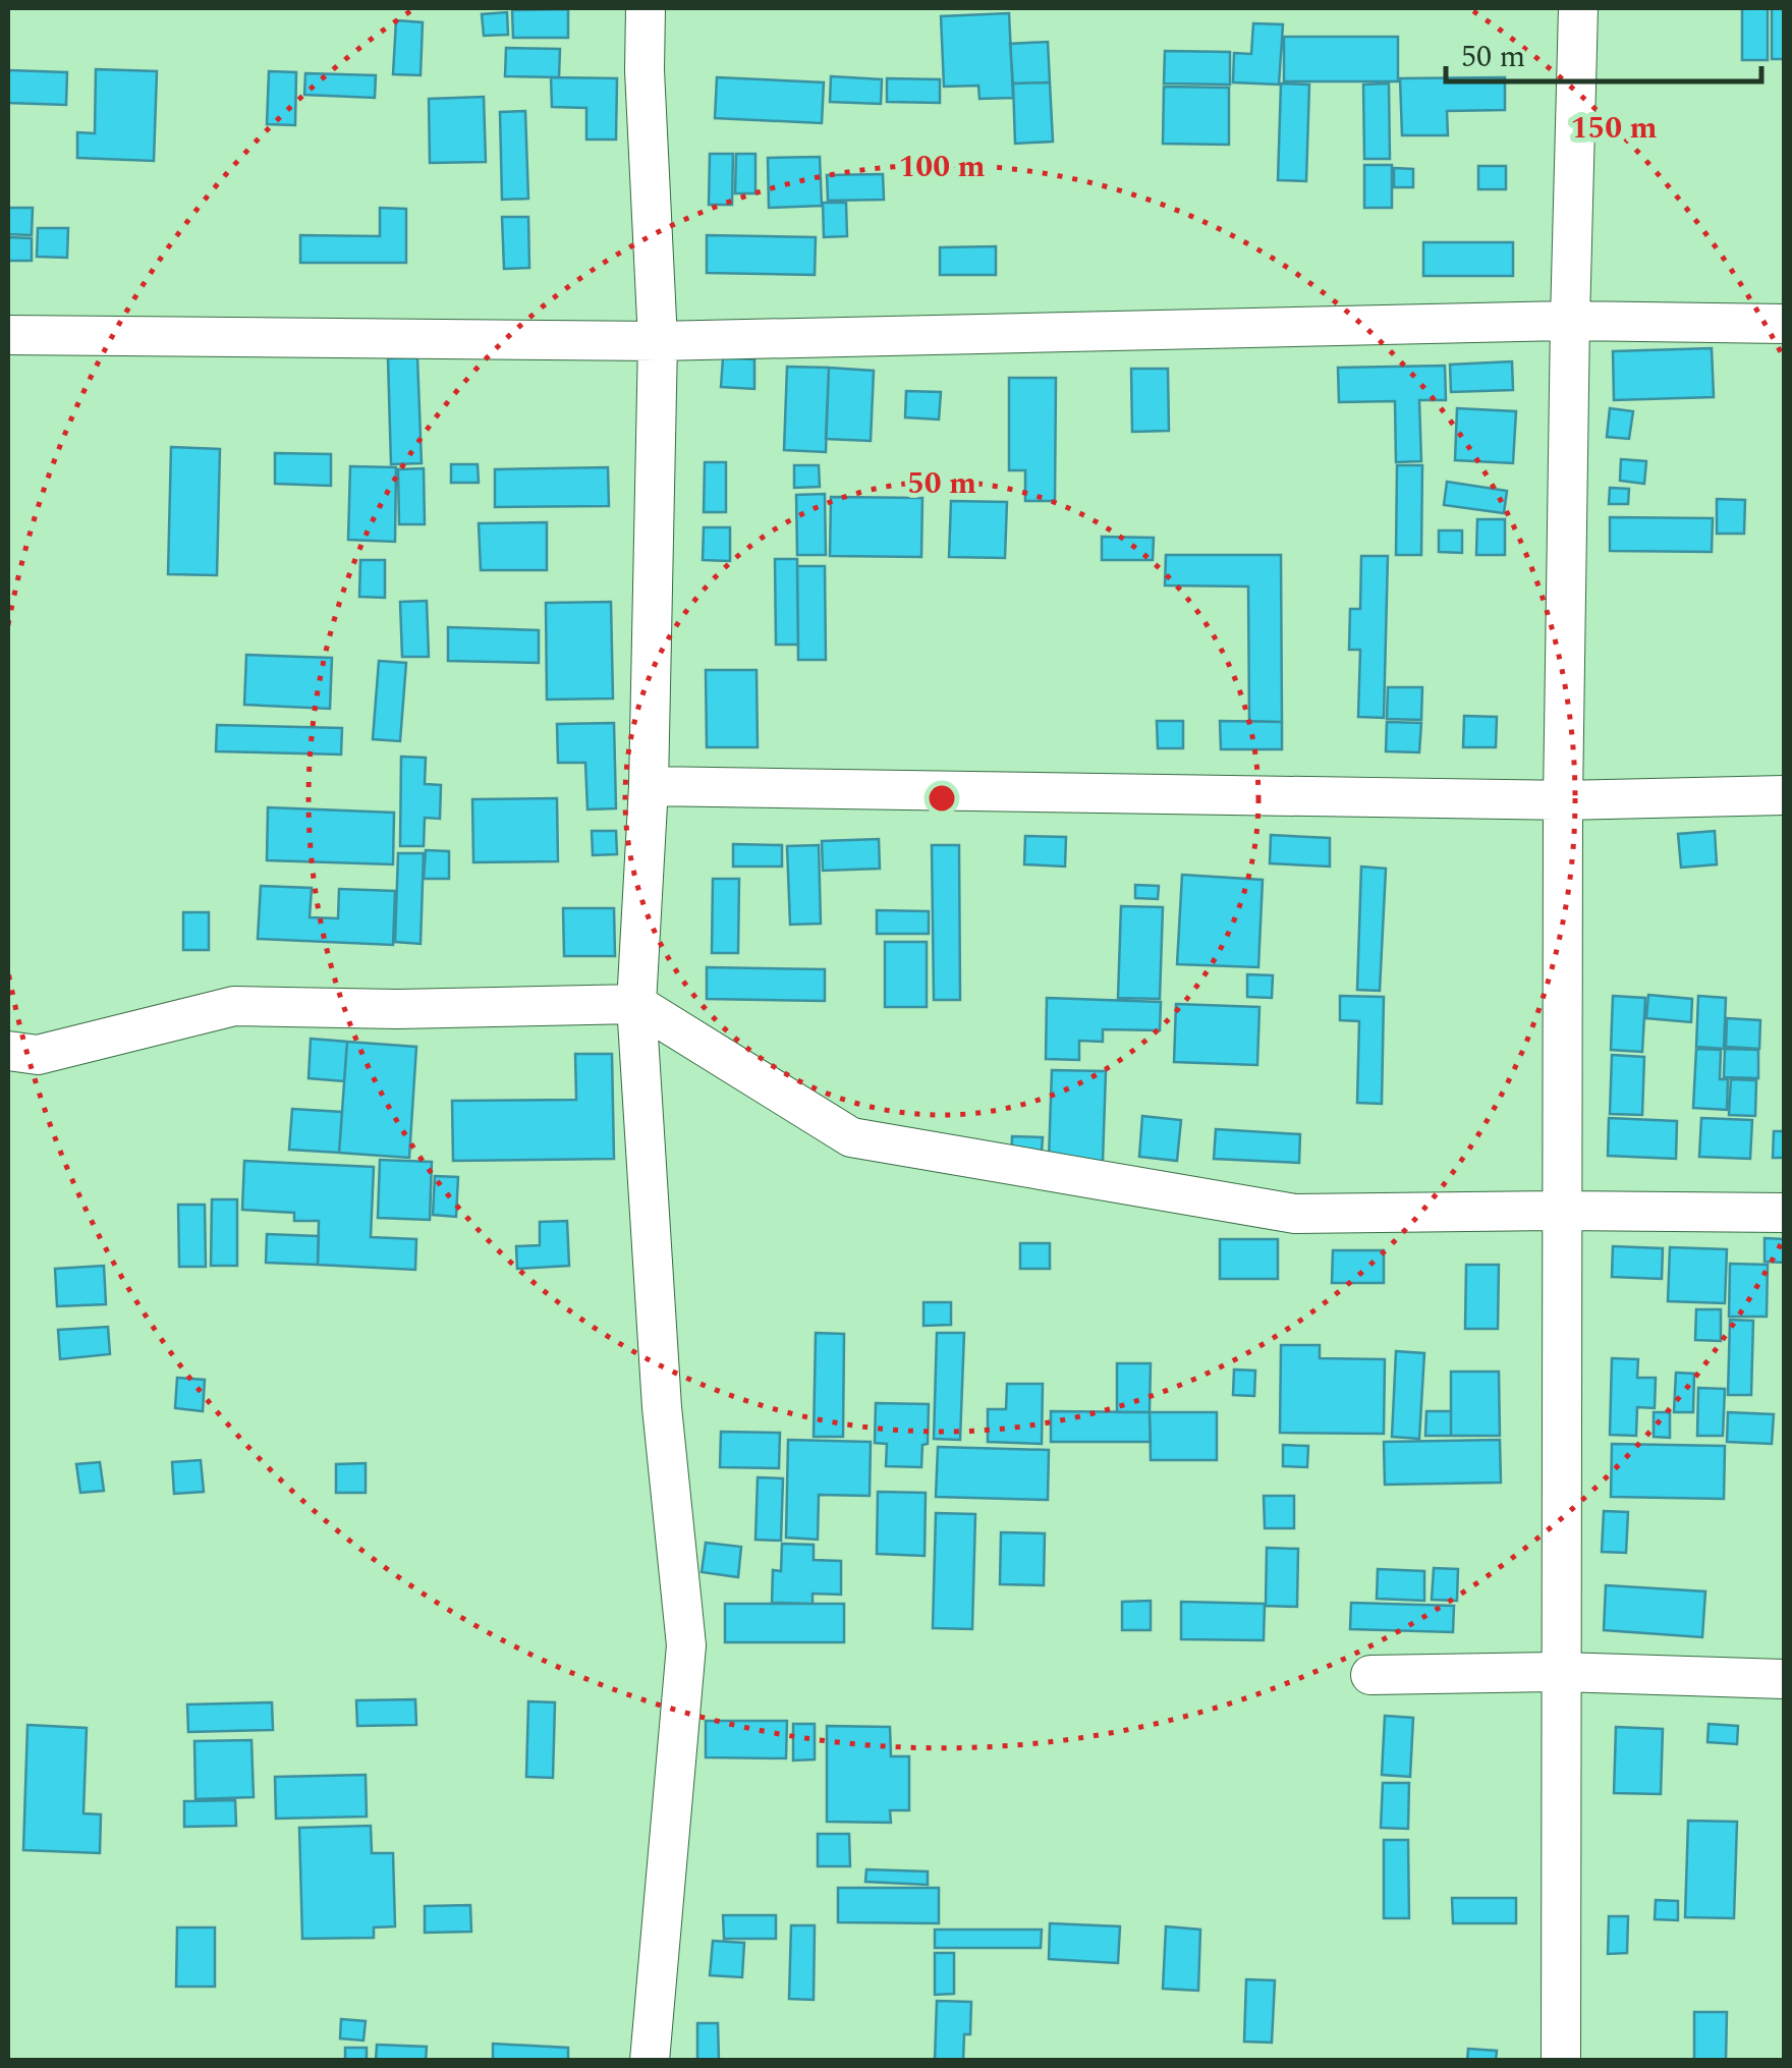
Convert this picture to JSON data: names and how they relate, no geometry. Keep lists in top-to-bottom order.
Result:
{
  "scale_bar": "50 m",
  "rings": ["150 m", "100 m", "50 m"]
}
